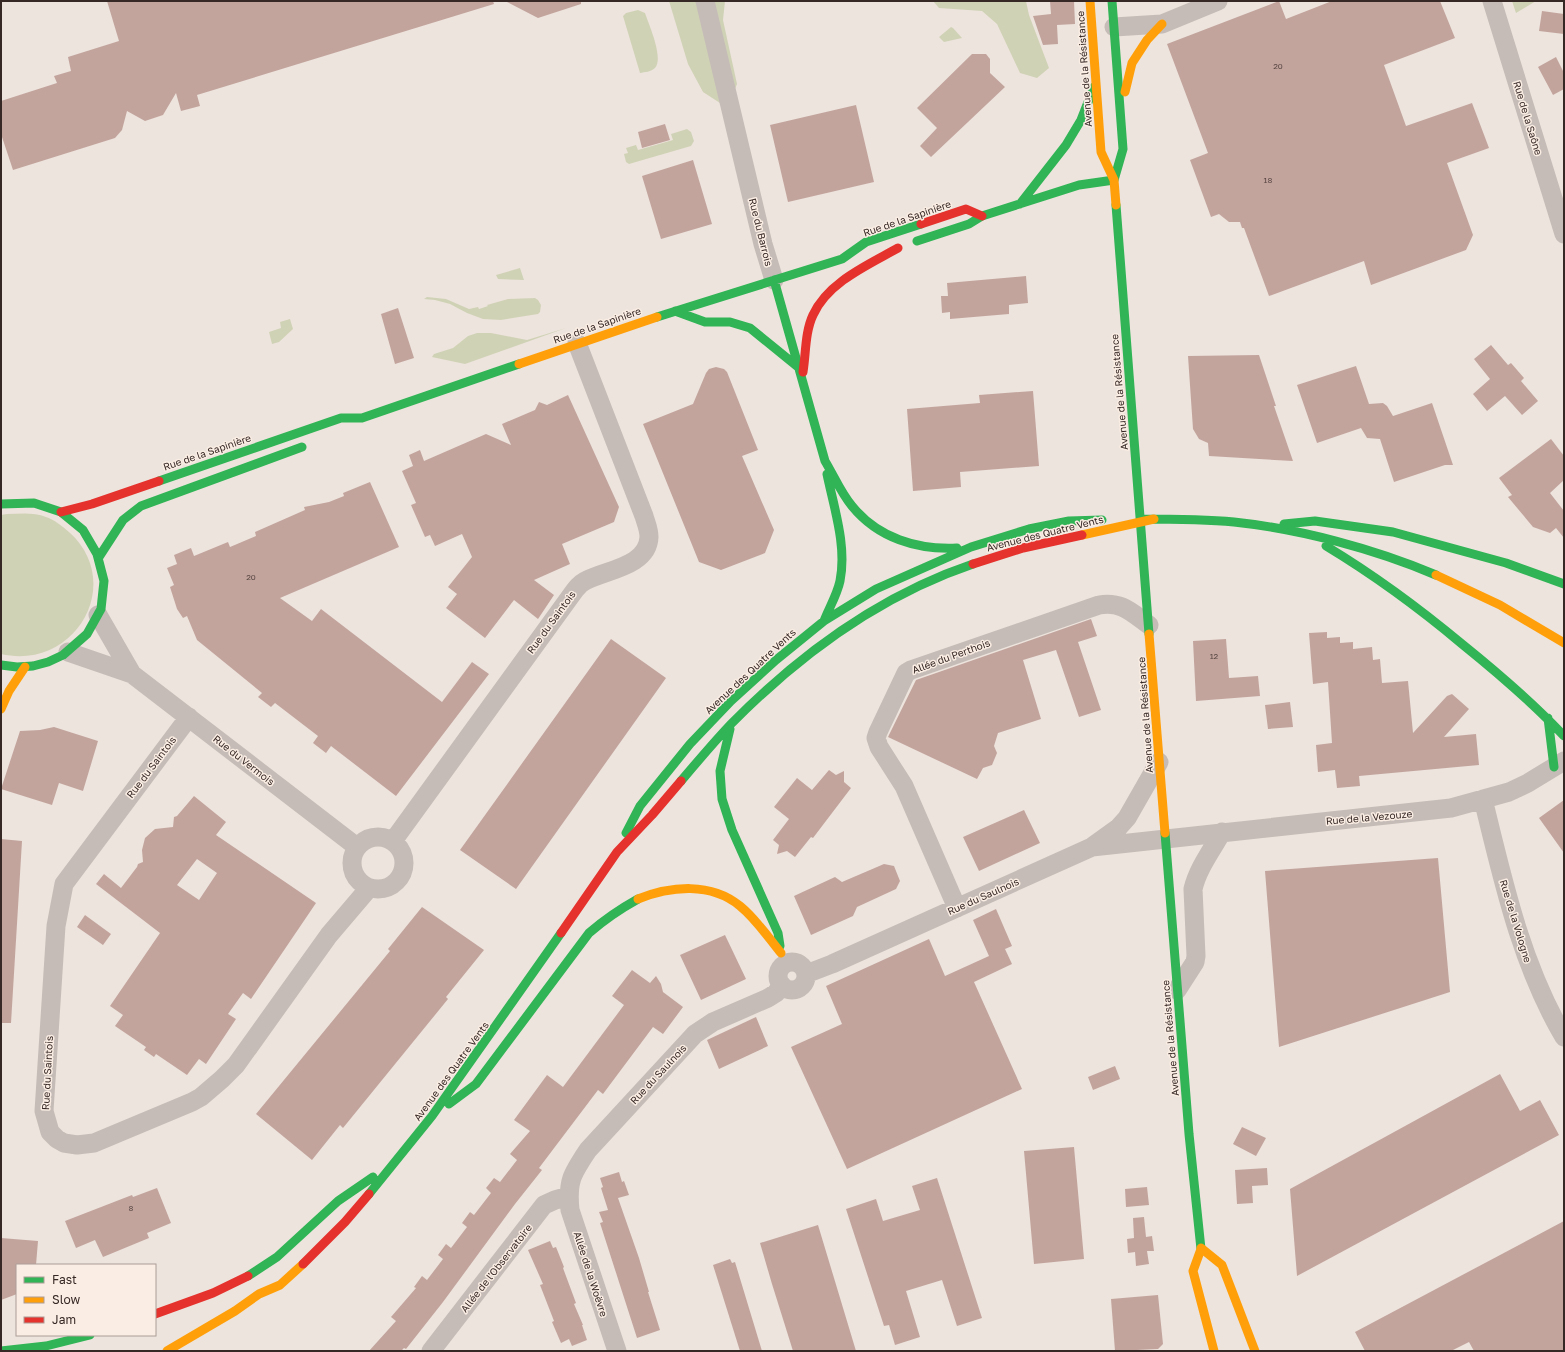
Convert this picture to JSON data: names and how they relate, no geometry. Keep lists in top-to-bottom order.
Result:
{
  "streets": {
    "main road": [
      "Avenue de la Résistance",
      "Rue de la Sapinière",
      "Rue du Barrois",
      "Avenue des Quatre Vents"
    ],
    "street": [
      "Rue de la Saône",
      "Rue du Saintois",
      "Allée du Perthois",
      "Rue du Vermois",
      "Rue de la Vezouze",
      "Rue du Saulnois",
      "Rue de la Vologne",
      "Allée de l'Observatoire",
      "Allée de la Woëvre"
    ]
  },
  "crossings": [
    ["Avenue de la Résistance", "Rue de la Sapinière"],
    ["Avenue de la Résistance", "Allée du Perthois"],
    ["Avenue de la Résistance", "Rue de la Vezouze"],
    ["Avenue de la Résistance", "Rue du Saulnois"],
    ["Rue de la Sapinière", "Rue du Barrois"],
    ["Rue de la Sapinière", "Rue du Saintois"],
    ["Rue du Saintois", "Rue du Vermois"],
    ["Allée du Perthois", "Rue du Saulnois"],
    ["Rue de la Vezouze", "Rue du Saulnois"],
    ["Rue de la Vezouze", "Rue de la Vologne"],
    ["Rue du Saulnois", "Allée de l'Observatoire"],
    ["Rue du Saulnois", "Allée de la Woëvre"],
    ["Allée de l'Observatoire", "Allée de la Woëvre"]
  ],
  "house_numbers": [
    "20",
    "18",
    "20",
    "12",
    "8"
  ],
  "legend": ["Fast", "Slow", "Jam"]
}
